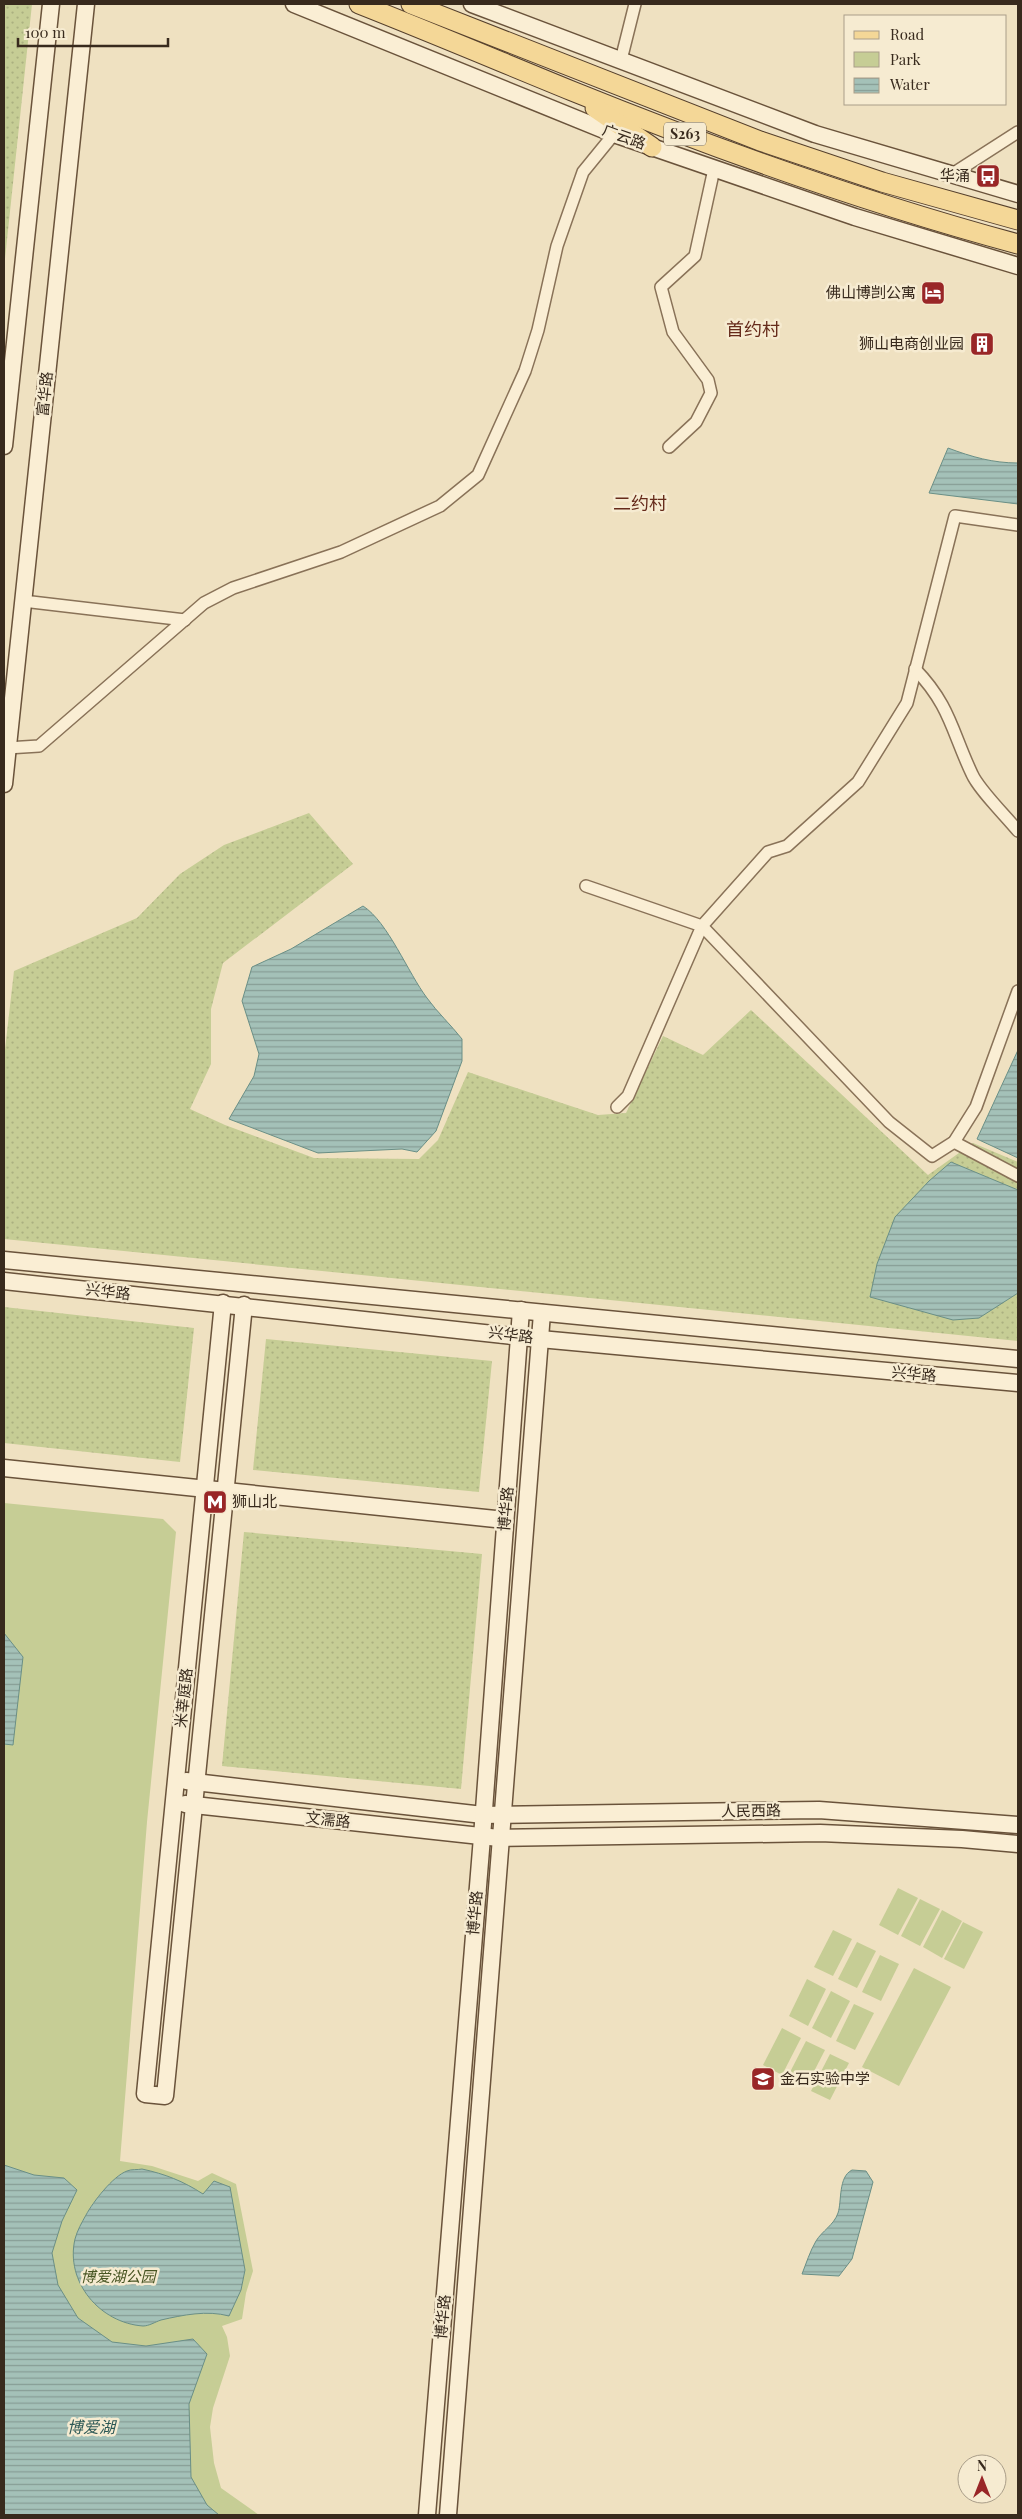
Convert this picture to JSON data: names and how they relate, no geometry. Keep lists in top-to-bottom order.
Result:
{
  "streets": {
    "main road": ["S263", "广云路"],
    "street": [
      "富华路",
      "兴华路",
      "博华路",
      "米莘庭路",
      "人民西路",
      "文濡路"
    ]
  },
  "crossings": [
    ["兴华路", "博华路"],
    ["兴华路", "米莘庭路"],
    ["博华路", "人民西路"],
    ["博华路", "文濡路"],
    ["米莘庭路", "文濡路"],
    ["人民西路", "文濡路"]
  ],
  "districts": ["首约村", "二约村"],
  "water": ["博爱湖"],
  "parks": ["博爱湖公园"],
  "places": {
    "bus stop": ["华涌"],
    "hotel": ["佛山博剀公寓"],
    "building": ["狮山电商创业园"],
    "metro station": ["狮山北"],
    "school or university": ["金石实验中学"]
  },
  "legend": ["Road", "Park", "Water"],
  "scale_bar": "100 m",
  "north": "top"
}
